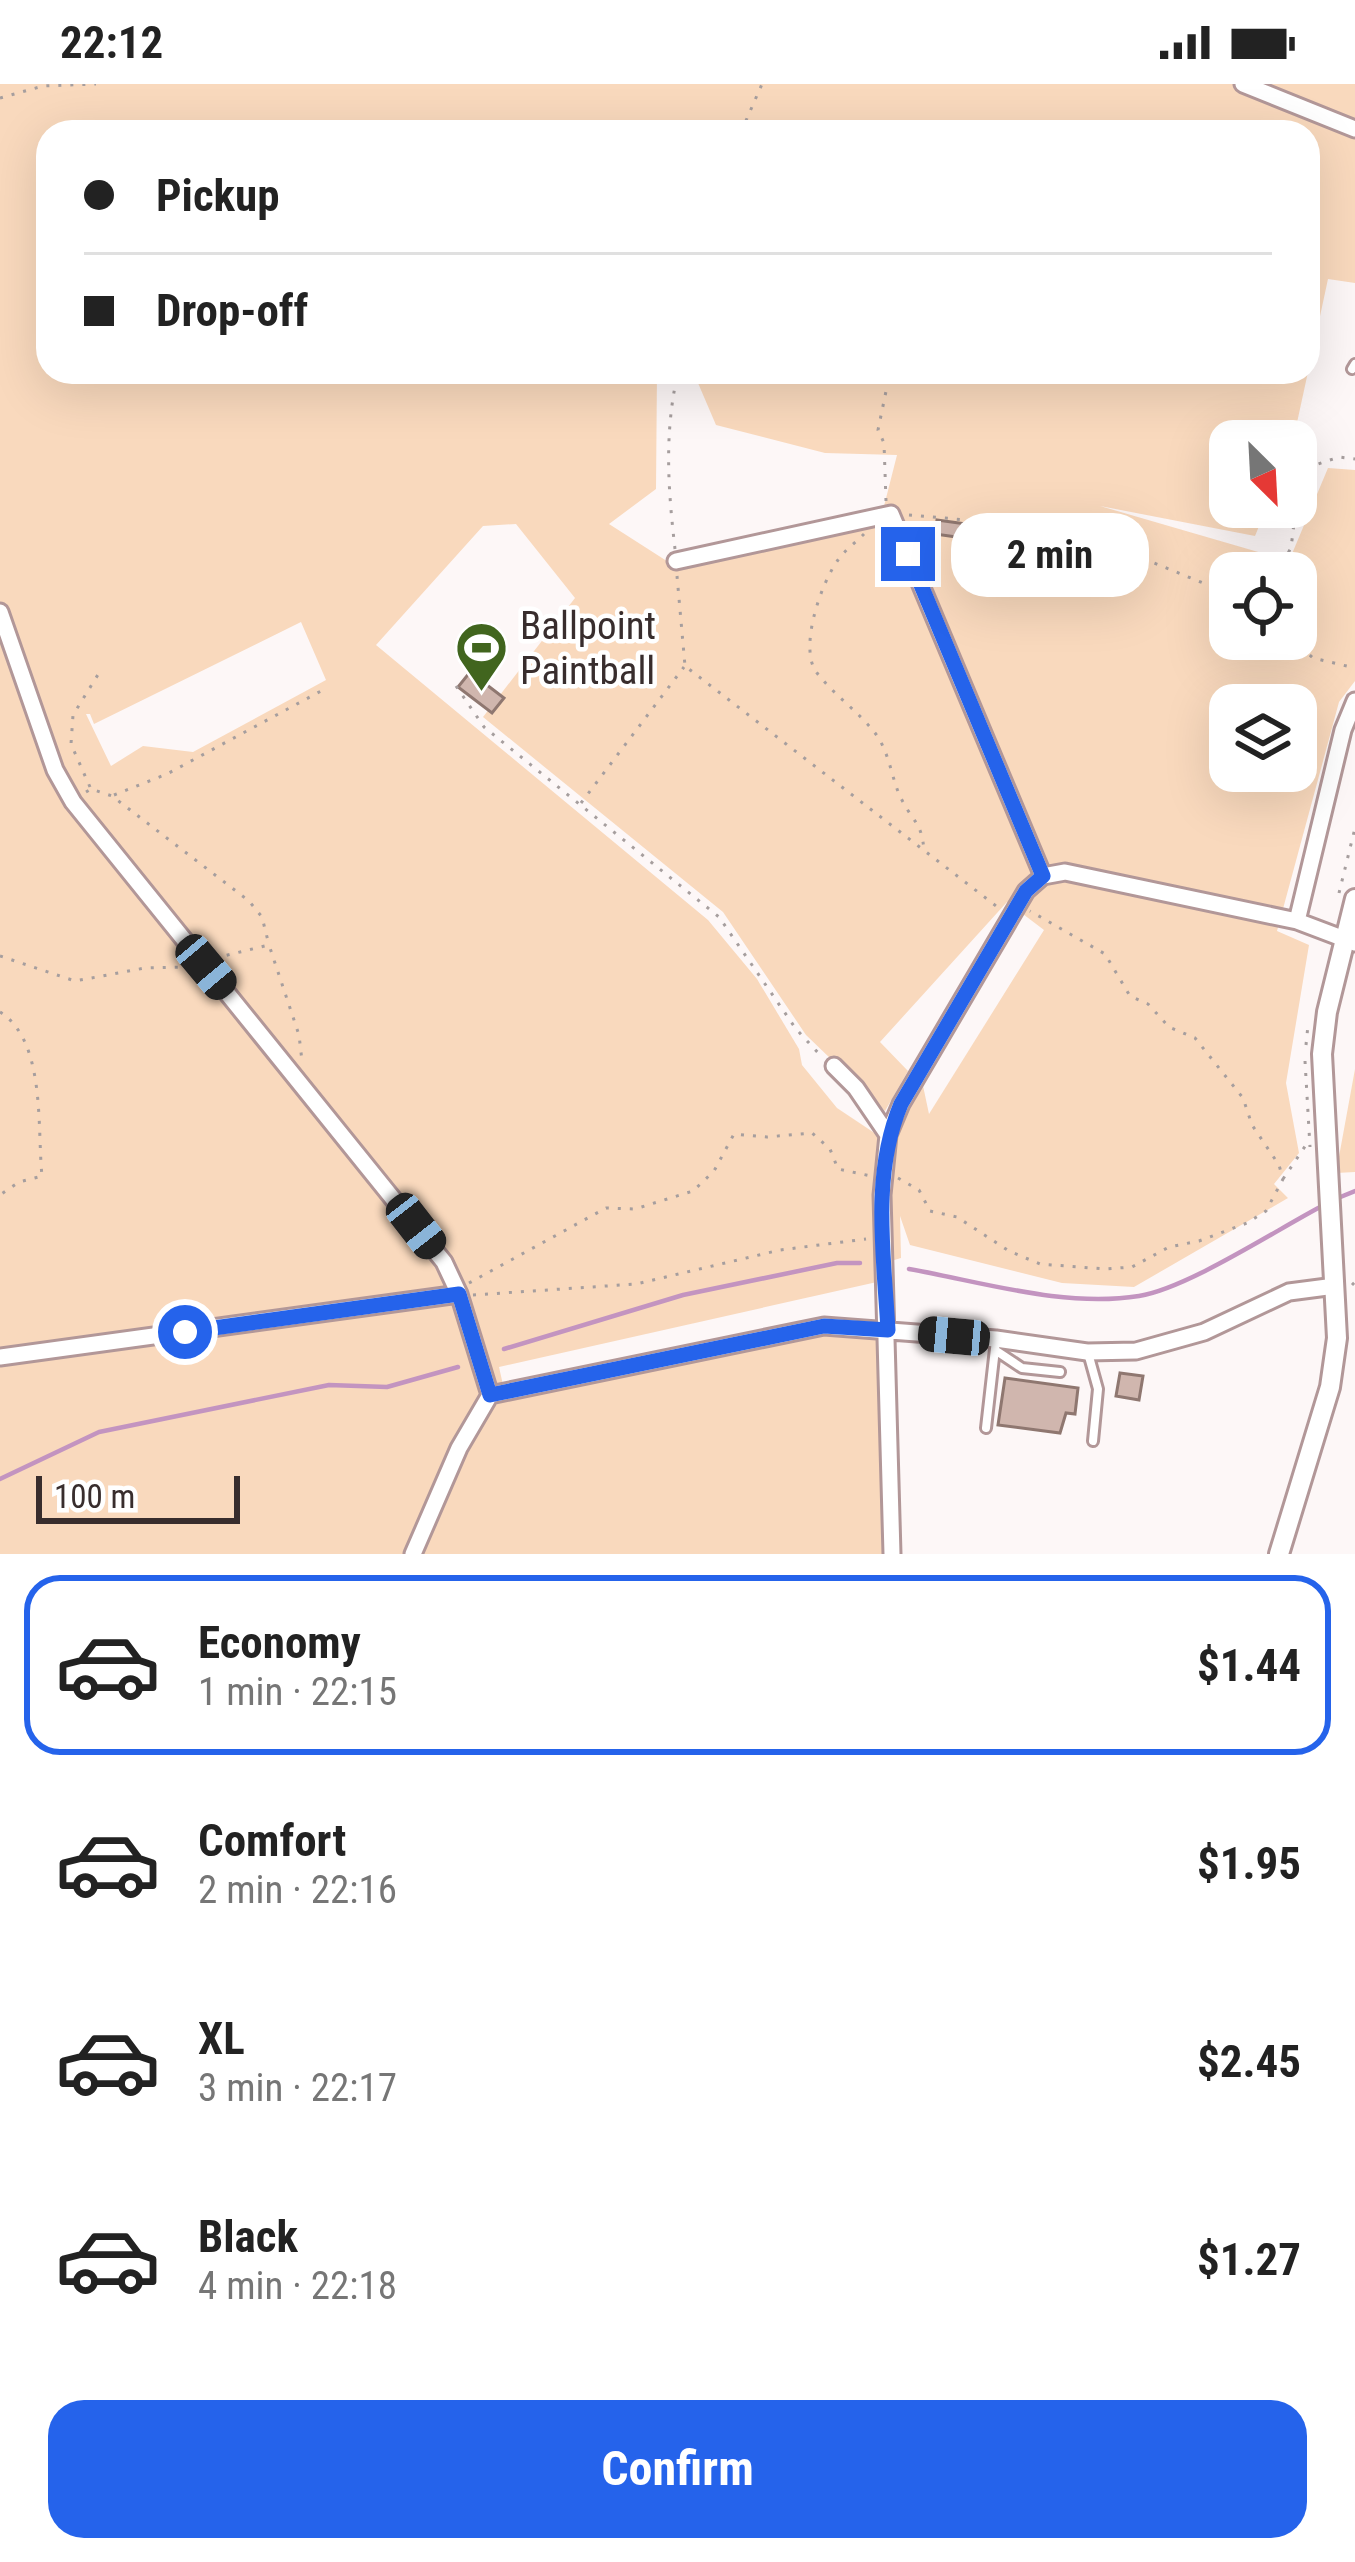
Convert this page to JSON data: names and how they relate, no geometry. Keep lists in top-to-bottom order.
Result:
{
  "places": {
    "sports": ["Ballpoint Paintball"]
  },
  "scale_bar": "100 m",
  "north": "bottom right",
  "page": {
    "status": "22:12",
    "banner": ["Pickup", "Drop-off"],
    "bubble": "2 min",
    "scale": "100 m",
    "list": [
      {
        "name": "Economy",
        "note": "1 min · 22:15",
        "value": "$1.44"
      },
      {
        "name": "Comfort",
        "note": "2 min · 22:16",
        "value": "$1.95"
      },
      {
        "name": "XL",
        "note": "3 min · 22:17",
        "value": "$2.45"
      },
      {
        "name": "Black",
        "note": "4 min · 22:18",
        "value": "$1.27"
      }
    ],
    "buttons": "Confirm"
  }
}
